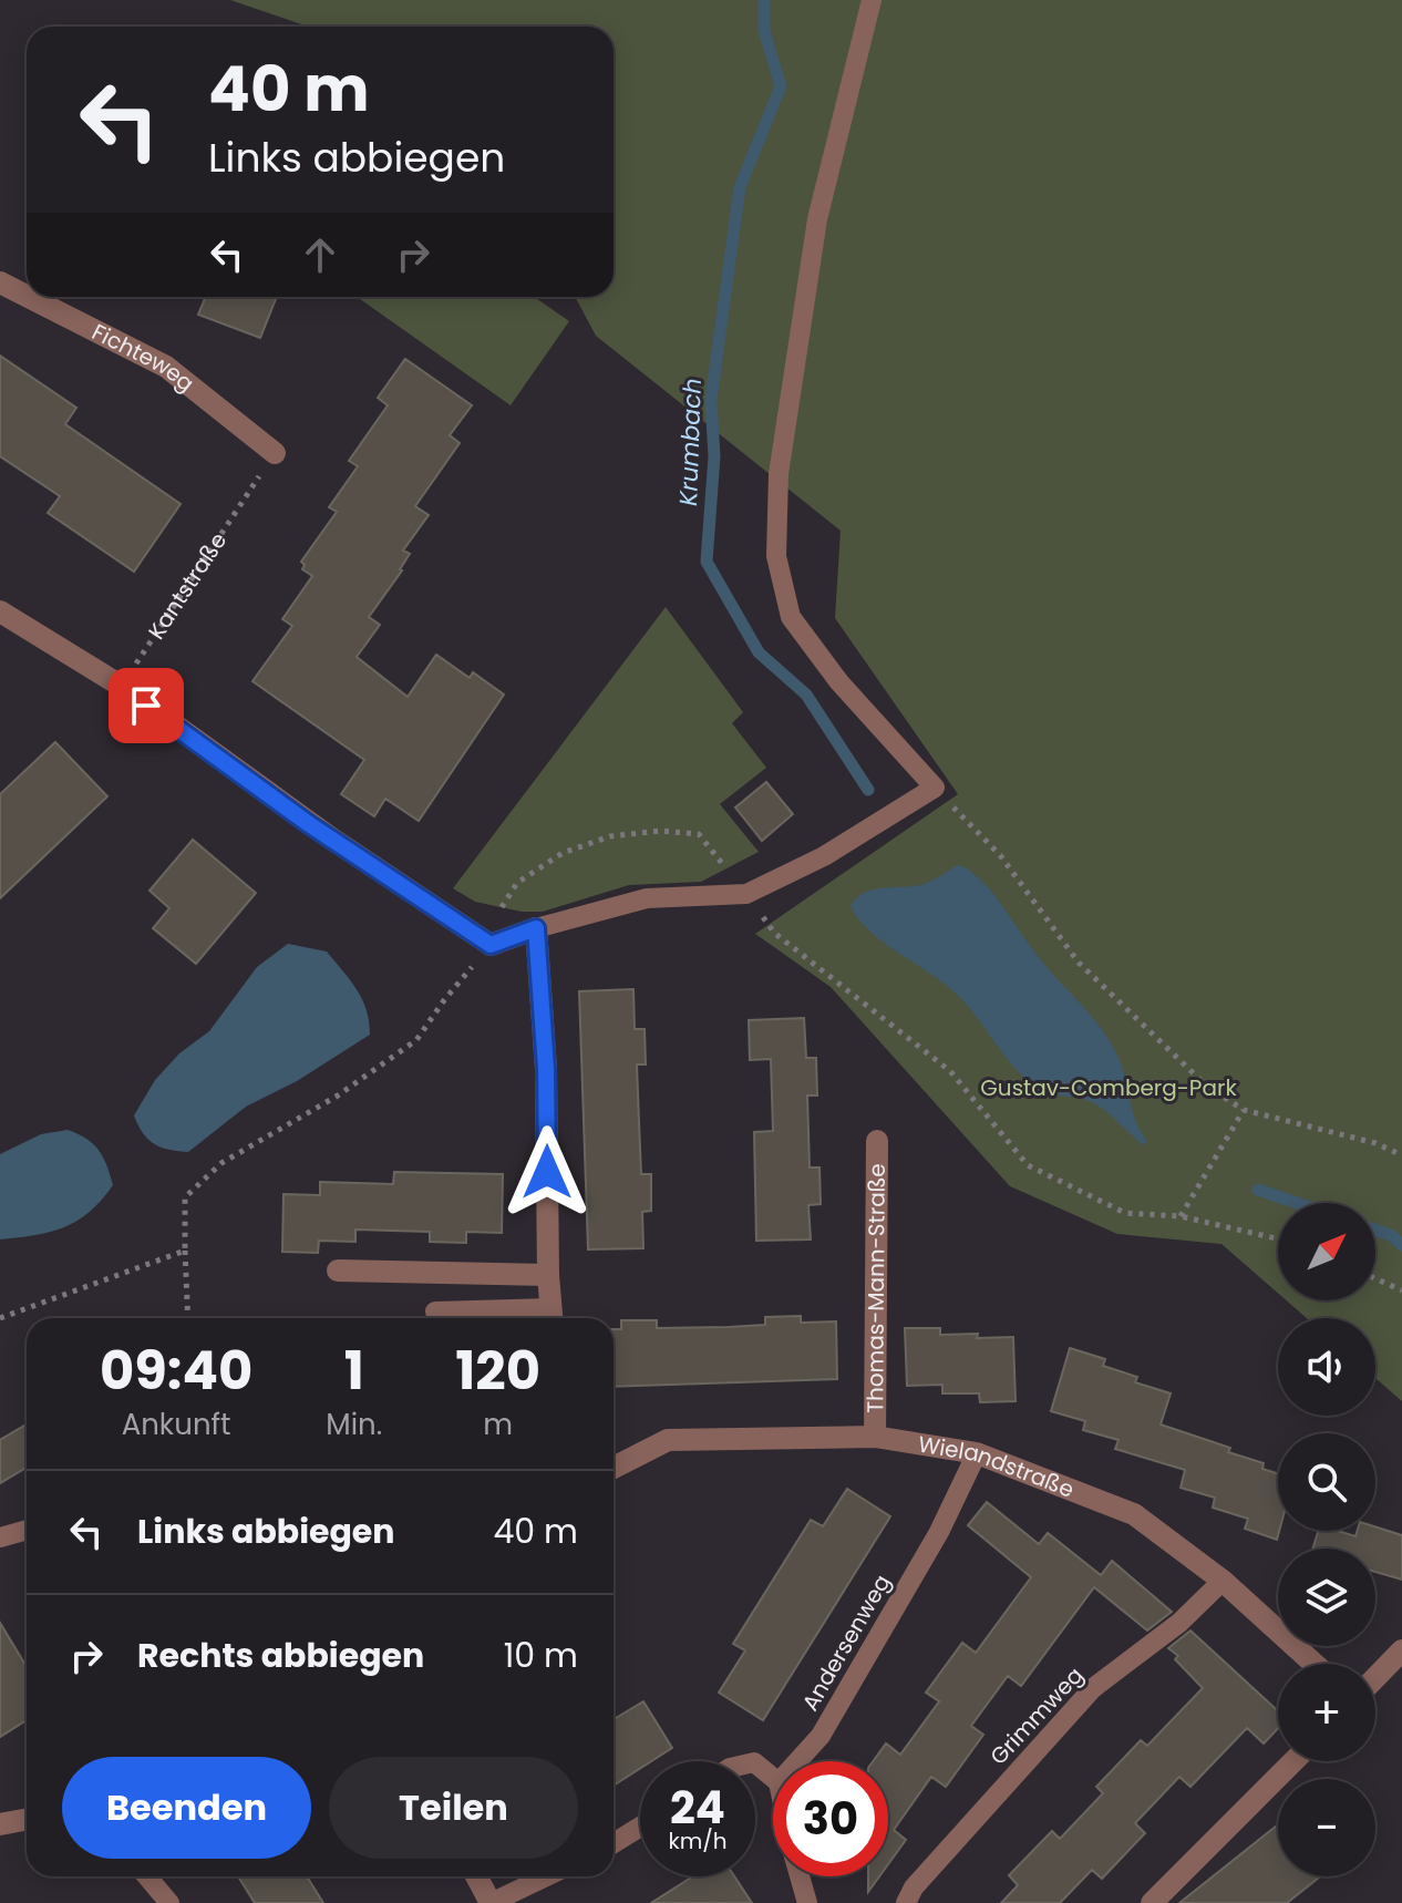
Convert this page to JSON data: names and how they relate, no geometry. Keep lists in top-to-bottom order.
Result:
{
  "streets": {
    "street": ["Fichteweg", "Thomas-Mann-Straße", "Wielandstraße"],
    "lane": ["Andersenweg", "Grimmweg"],
    "path": ["Kantstraße"]
  },
  "crossings": [
    ["Thomas-Mann-Straße", "Wielandstraße"],
    ["Wielandstraße", "Andersenweg"],
    ["Wielandstraße", "Grimmweg"]
  ],
  "water": ["Krumbach"],
  "parks": ["Gustav-Comberg-Park"],
  "north": "top right",
  "page": {
    "turn": ["40 m", "Links abbiegen"],
    "map_buttons": ["+", "−"],
    "eta": [
      "09:40",
      "Ankunft",
      "1",
      "Min.",
      "120",
      "m"
    ],
    "list": [
      {
        "name": "Links abbiegen",
        "value": "40 m"
      },
      {
        "name": "Rechts abbiegen",
        "value": "10 m"
      }
    ],
    "buttons": ["Beenden", "Teilen"],
    "speed": "24 km/h",
    "limit": "30"
  }
}
